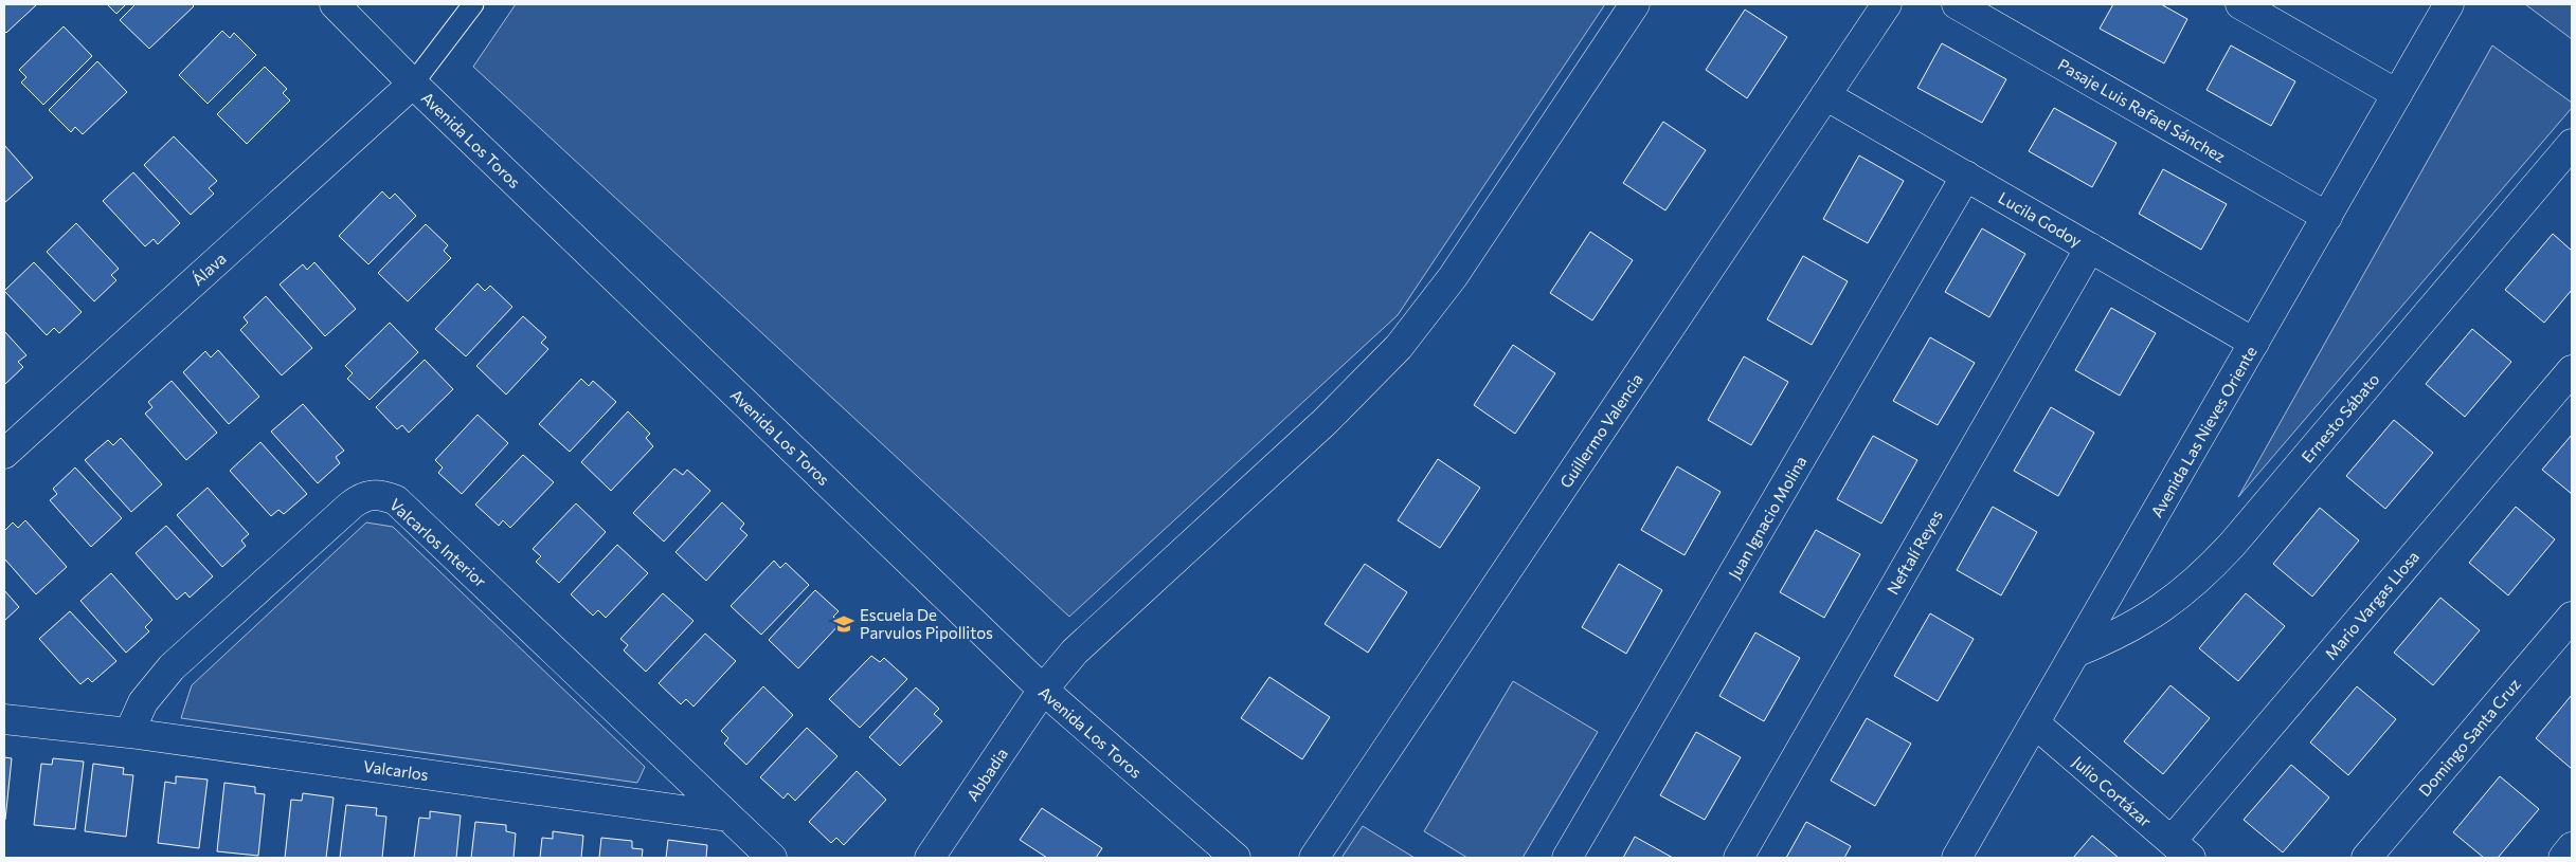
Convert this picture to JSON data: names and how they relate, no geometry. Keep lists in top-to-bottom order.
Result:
{
  "streets": {
    "street": [
      "Pasaje Luis Rafael Sánchez",
      "Avenida Los Toros",
      "Lucila Godoy",
      "Álava",
      "Ernesto Sábato",
      "Guillermo Valencia",
      "Avenida Las Nieves Oriente",
      "Juan Ignacio Molina",
      "Valcarlos Interior",
      "Neftalí Reyes",
      "Mario Vargas Llosa",
      "Domingo Santa Cruz",
      "Valcarlos",
      "Abbadia",
      "Julio Cortázar"
    ]
  },
  "crossings": [
    ["Pasaje Luis Rafael Sánchez", "Avenida Las Nieves Oriente"],
    ["Avenida Los Toros", "Álava"],
    ["Avenida Los Toros", "Abbadia"],
    ["Lucila Godoy", "Guillermo Valencia"],
    ["Lucila Godoy", "Avenida Las Nieves Oriente"],
    ["Lucila Godoy", "Juan Ignacio Molina"],
    ["Lucila Godoy", "Neftalí Reyes"],
    ["Ernesto Sábato", "Avenida Las Nieves Oriente"],
    ["Avenida Las Nieves Oriente", "Julio Cortázar"],
    ["Valcarlos Interior", "Valcarlos"],
    ["Mario Vargas Llosa", "Julio Cortázar"]
  ],
  "places": {
    "school or university": ["Escuela De Parvulos Pipollitos"]
  }
}
